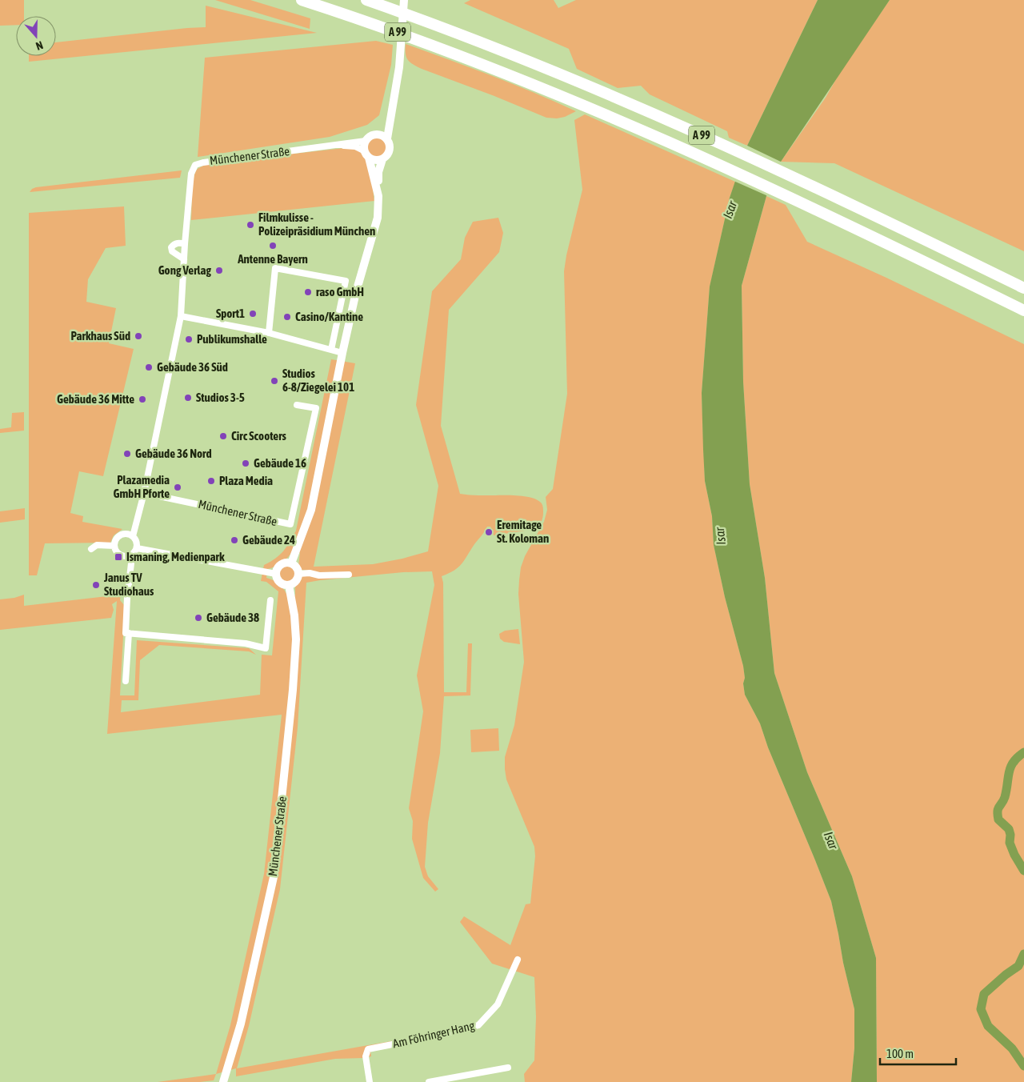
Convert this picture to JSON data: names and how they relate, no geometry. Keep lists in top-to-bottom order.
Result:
{
  "streets": {
    "highway": ["A 99"],
    "main road": ["Münchener Straße"],
    "street": ["Am Föhringer Hang"]
  },
  "water": ["Isar"],
  "places": {
    "other": [
      "Filmkulisse - Polizeipräsidium München",
      "Antenne Bayern",
      "Gong Verlag",
      "raso GmbH",
      "Sport1",
      "Casino/Kantine",
      "Parkhaus Süd",
      "Publikumshalle",
      "Gebäude 36 Süd",
      "Studios 6-8/Ziegelei 101",
      "Studios 3-5",
      "Gebäude 36 Mitte",
      "Circ Scooters",
      "Gebäude 36 Nord",
      "Gebäude 16",
      "Plaza Media",
      "Plazamedia GmbH Pforte",
      "Eremitage St. Koloman",
      "Gebäude 24",
      "Janus TV Studiohaus",
      "Gebäude 38"
    ],
    "transit": ["Ismaning, Medienpark"]
  },
  "scale_bar": "100 m",
  "north": "bottom"
}
